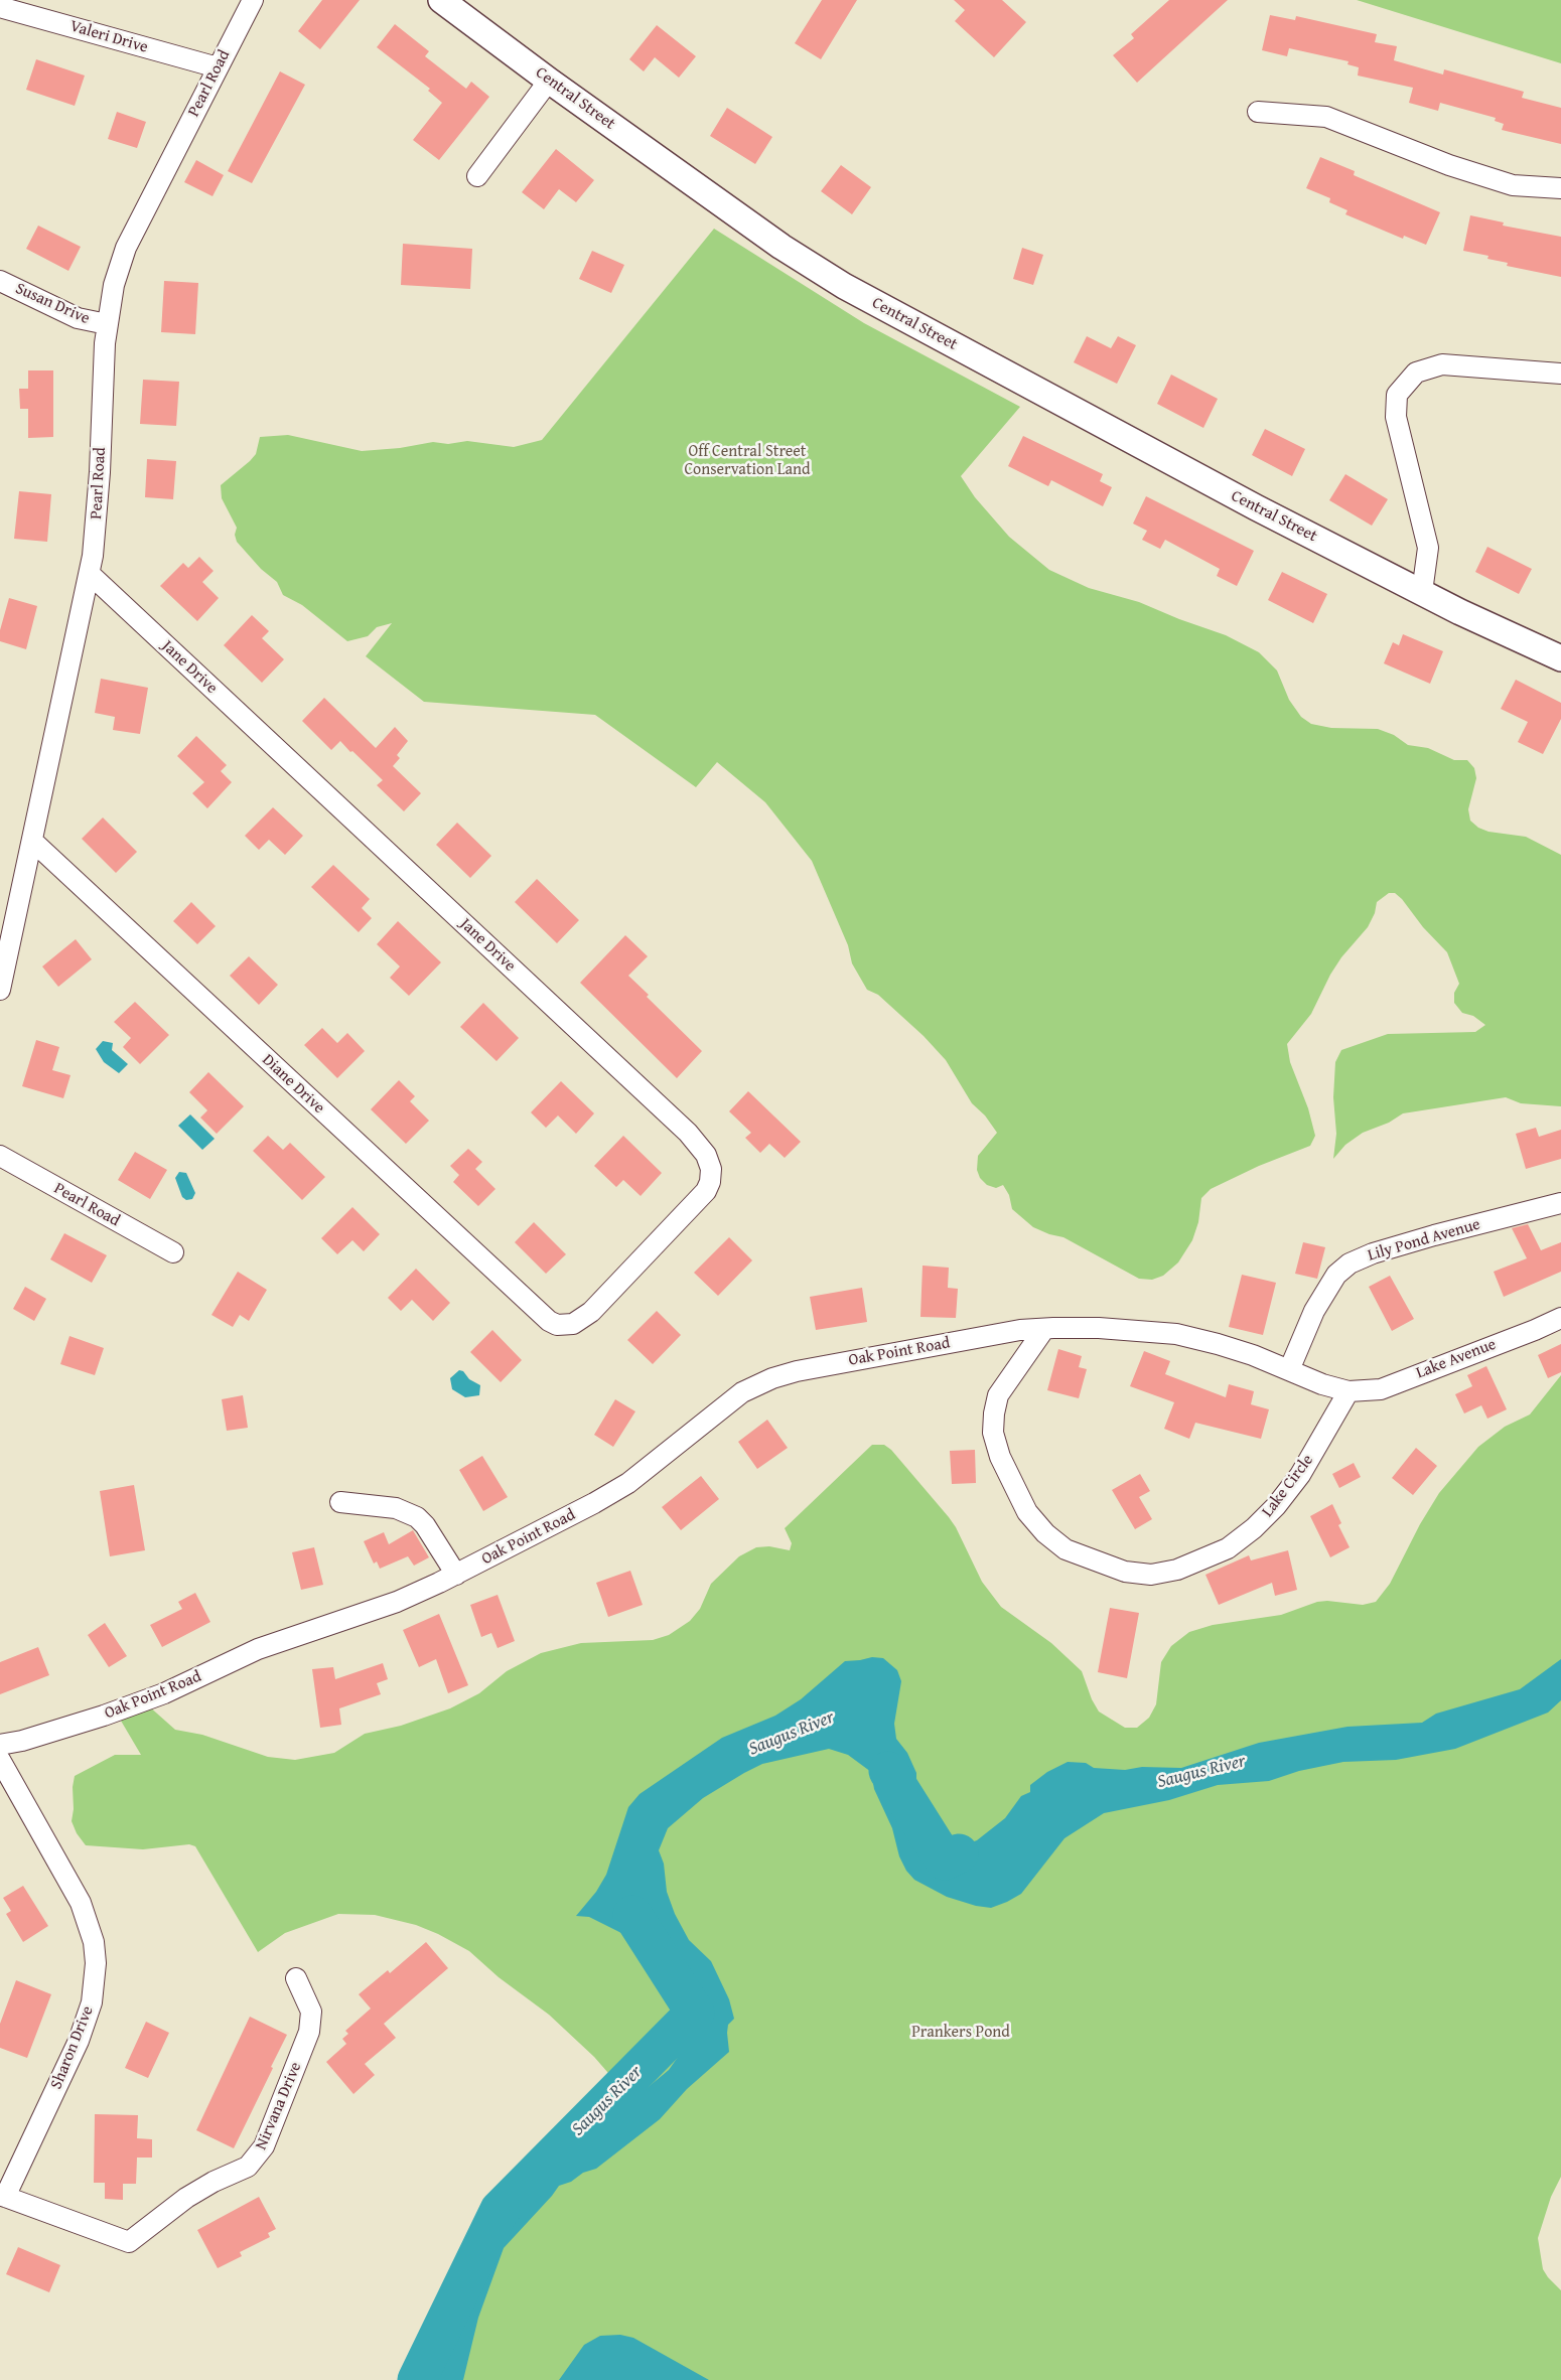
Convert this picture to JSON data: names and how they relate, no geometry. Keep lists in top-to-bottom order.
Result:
{
  "streets": {
    "street": [
      "Valeri Drive",
      "Pearl Road",
      "Central Street",
      "Susan Drive",
      "Jane Drive",
      "Diane Drive",
      "Lily Pond Avenue",
      "Oak Point Road",
      "Lake Avenue",
      "Lake Circle",
      "Sharon Drive",
      "Nirvana Drive"
    ]
  },
  "crossings": [
    ["Valeri Drive", "Pearl Road"],
    ["Pearl Road", "Susan Drive"],
    ["Pearl Road", "Jane Drive"],
    ["Pearl Road", "Diane Drive"],
    ["Jane Drive", "Diane Drive"],
    ["Oak Point Road", "Lake Circle"],
    ["Lake Avenue", "Lake Circle"],
    ["Sharon Drive", "Nirvana Drive"]
  ],
  "water": ["Saugus River"],
  "parks": ["Off Central Street Conservation Land", "Prankers Pond"]
}
